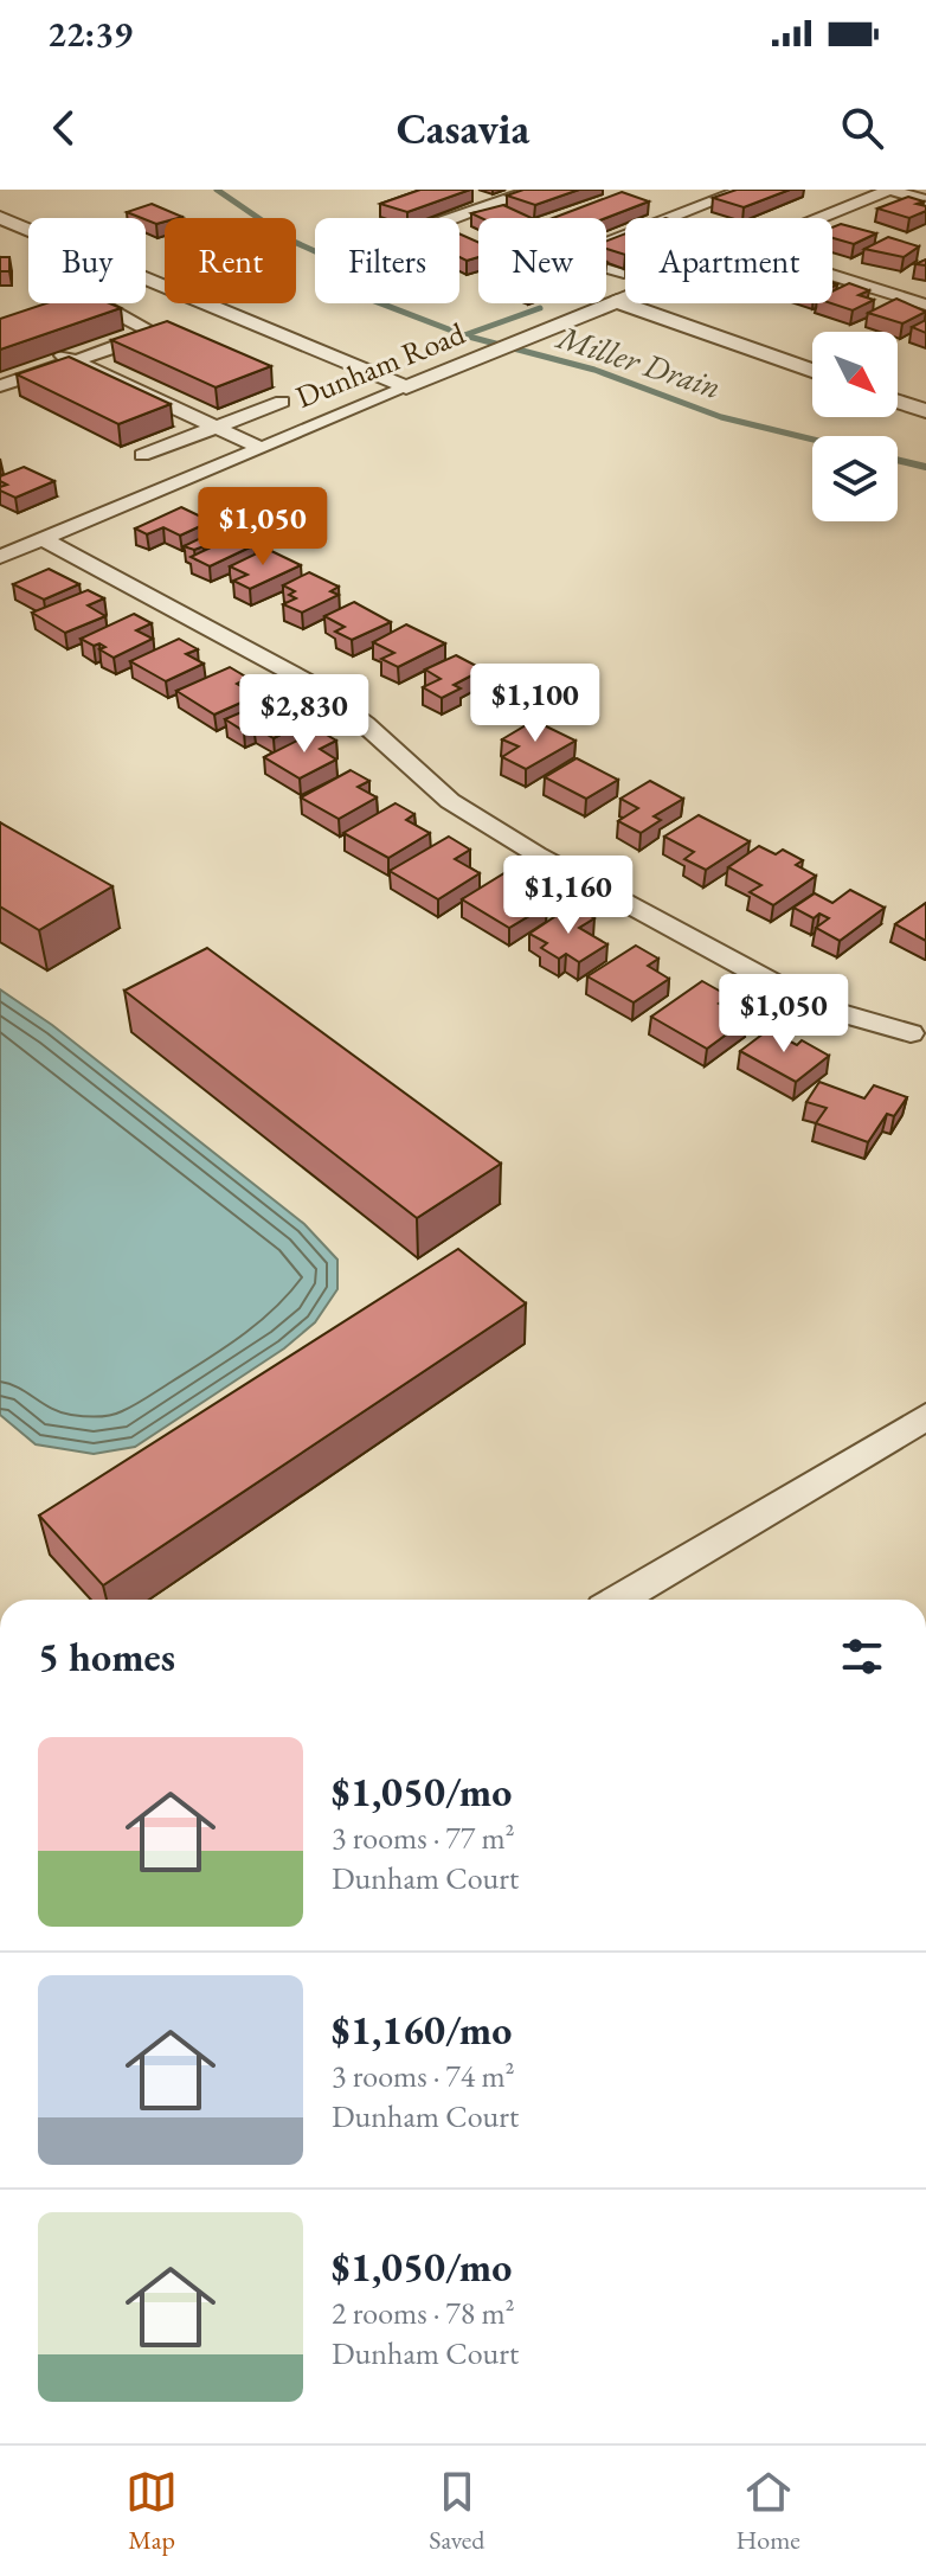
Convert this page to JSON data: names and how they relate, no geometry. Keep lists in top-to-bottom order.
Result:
{
  "streets": {
    "street": ["Dunham Road"]
  },
  "water": ["Miller Drain"],
  "north": "bottom right",
  "page": {
    "status": "22:39",
    "header": "Casavia",
    "chip": [
      "Buy",
      "Rent",
      "Filters",
      "New",
      "Apartment"
    ],
    "price": [
      "$1,050",
      "$1,100",
      "$2,830",
      "$1,160",
      "$1,050"
    ],
    "heading": "5 homes",
    "list": [
      {
        "name": "$1,050/mo",
        "note": "3 rooms · 77 m² · Dunham Court"
      },
      {
        "name": "$1,160/mo",
        "note": "3 rooms · 74 m² · Dunham Court"
      },
      {
        "name": "$1,050/mo",
        "note": "2 rooms · 78 m² · Dunham Court"
      }
    ],
    "tabs": ["Map", "Saved", "Home"]
  }
}
